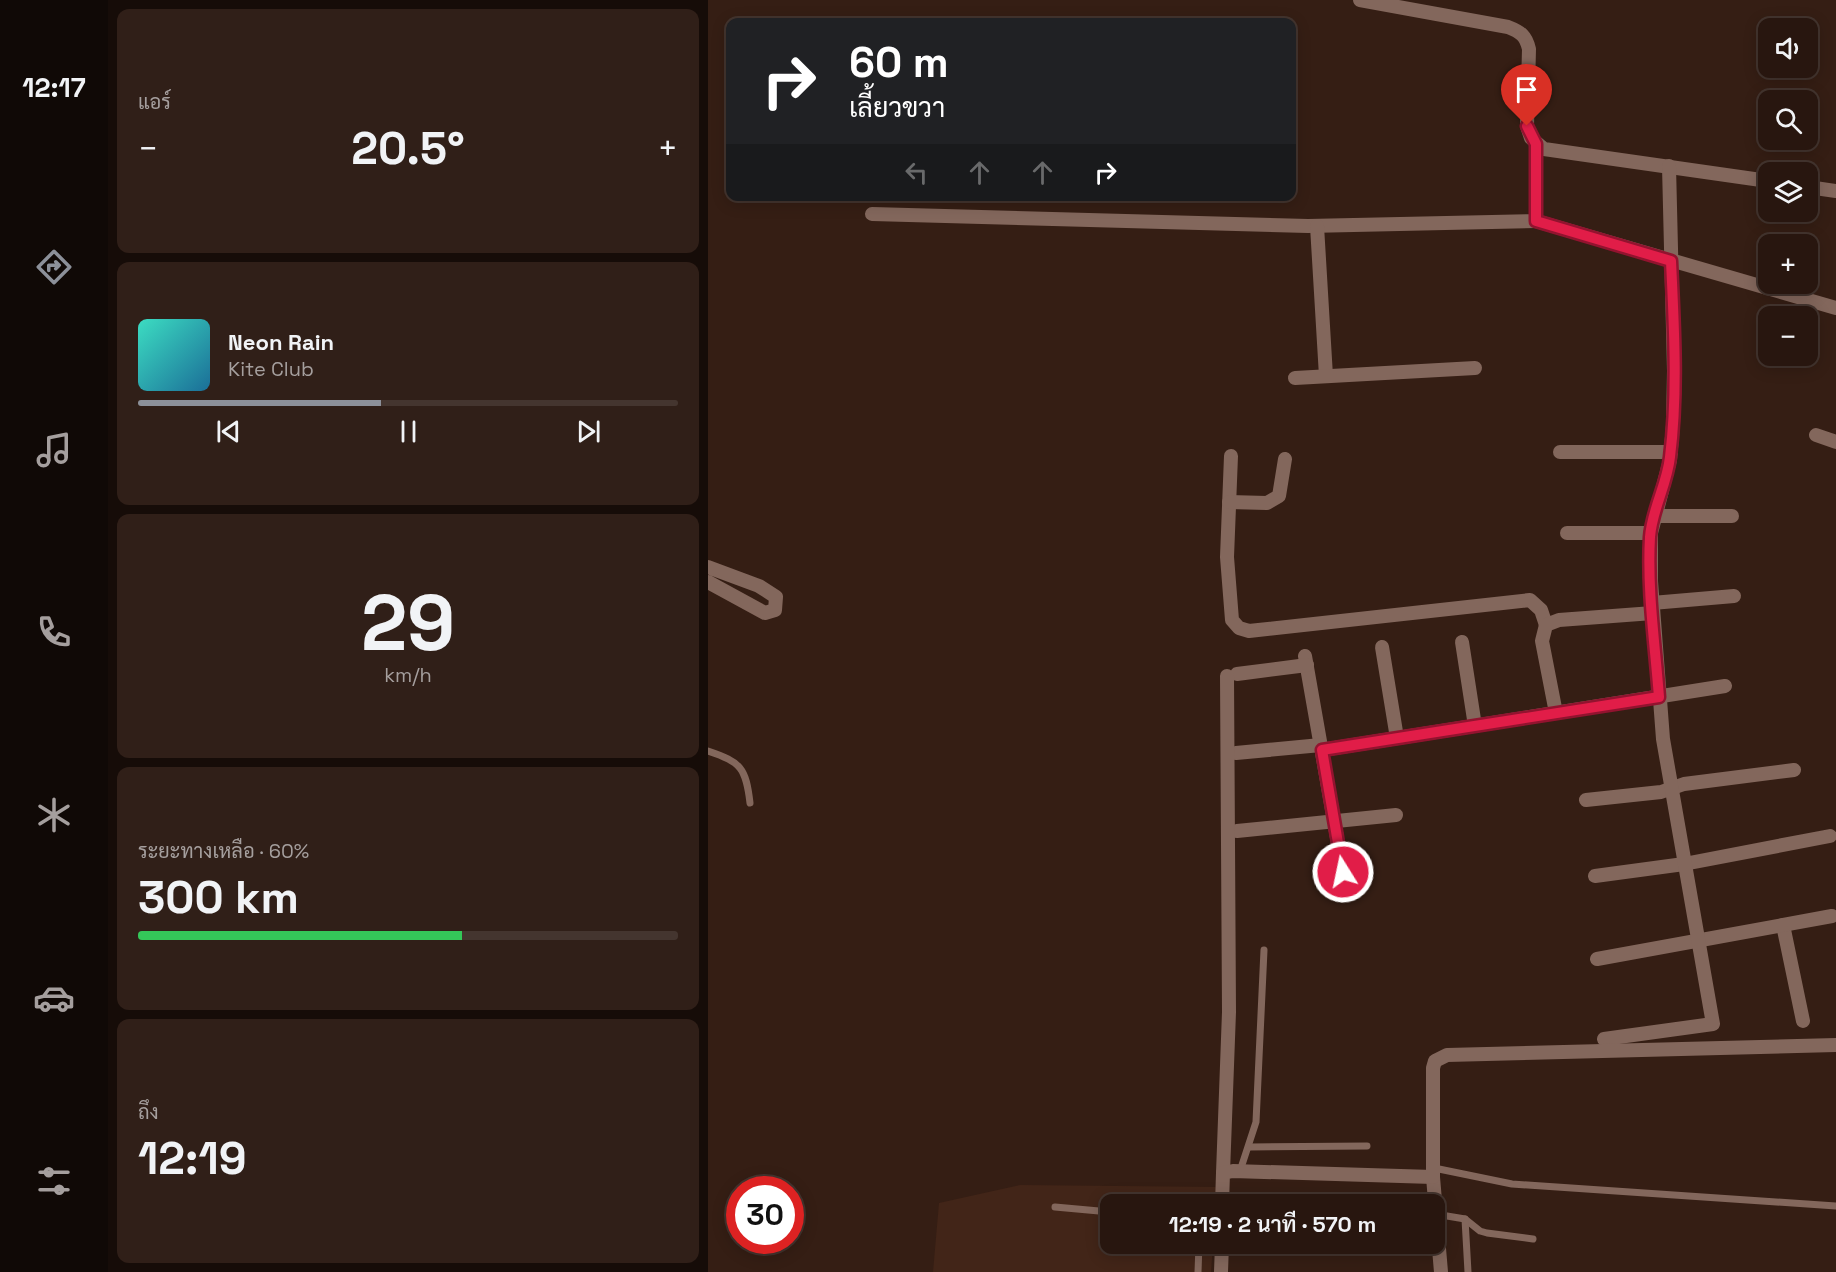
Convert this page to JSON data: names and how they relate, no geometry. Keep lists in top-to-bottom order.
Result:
{
  "page": {
    "tabs": "12:17",
    "tile": [
      "แอร์",
      ["29", "km/h"],
      ["ระยะทางเหลือ · 60%", "300 km"],
      ["ถึง", "12:19"]
    ],
    "map_buttons": ["+", "−"],
    "turn": ["60 m", "เลี้ยวขวา"],
    "heat": ["−", "20.5°", "+"],
    "song": ["Neon Rain", "Kite Club"],
    "limit": "30",
    "trip": "12:19 · 2 นาที · 570 m"
  }
}
